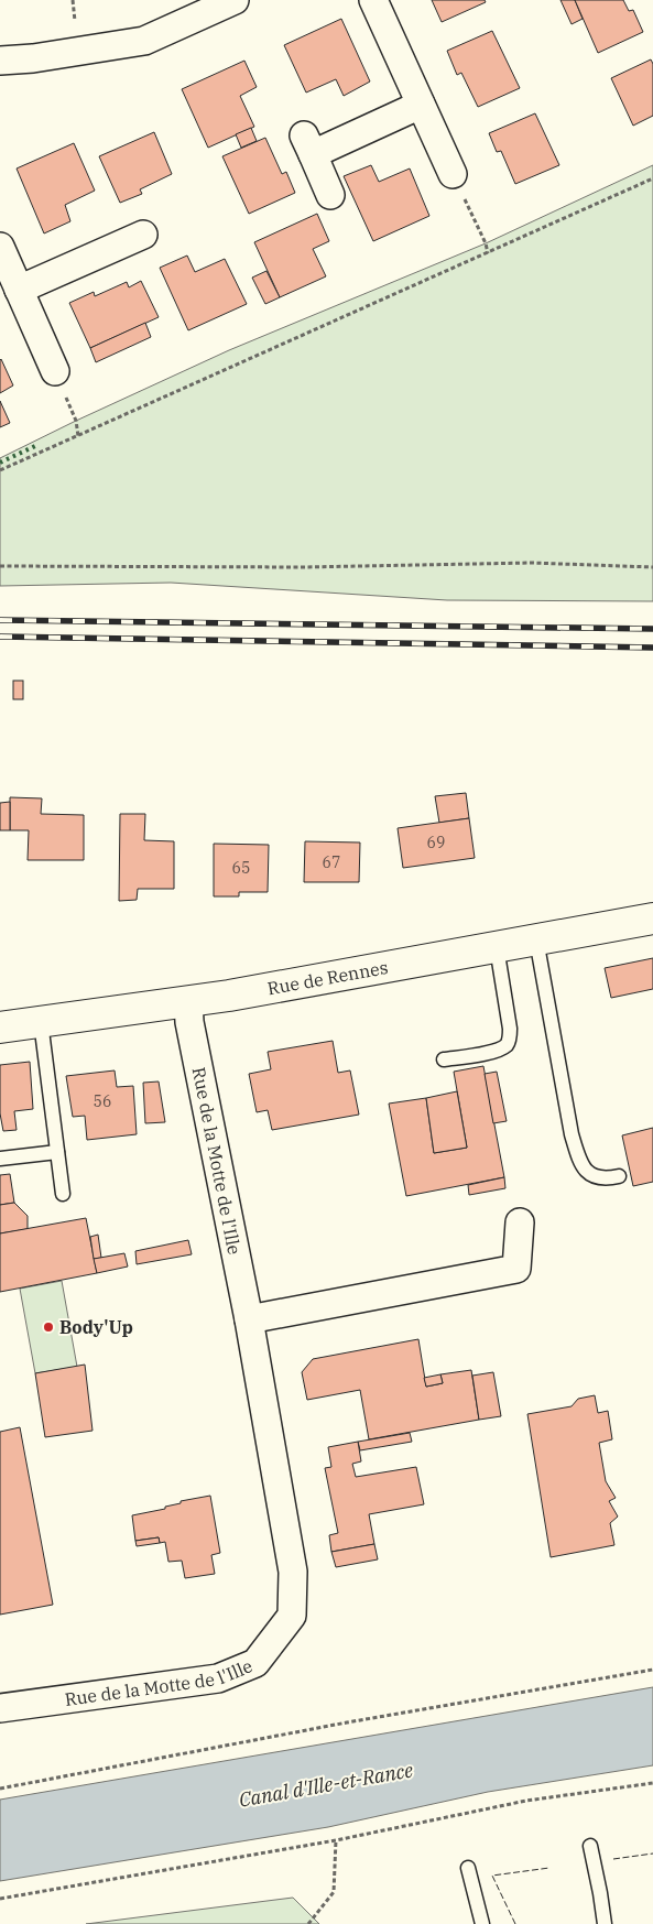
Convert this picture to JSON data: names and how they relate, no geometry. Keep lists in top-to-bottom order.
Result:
{
  "streets": {
    "main road": ["Rue de Rennes"],
    "street": ["Rue de la Motte de l'Ille"]
  },
  "crossings": [
    ["Rue de Rennes", "Rue de la Motte de l'Ille"]
  ],
  "water": ["Canal d'Ille-et-Rance"],
  "places": ["Body'Up"],
  "house_numbers": [
    "69",
    "67",
    "65",
    "56"
  ]
}
